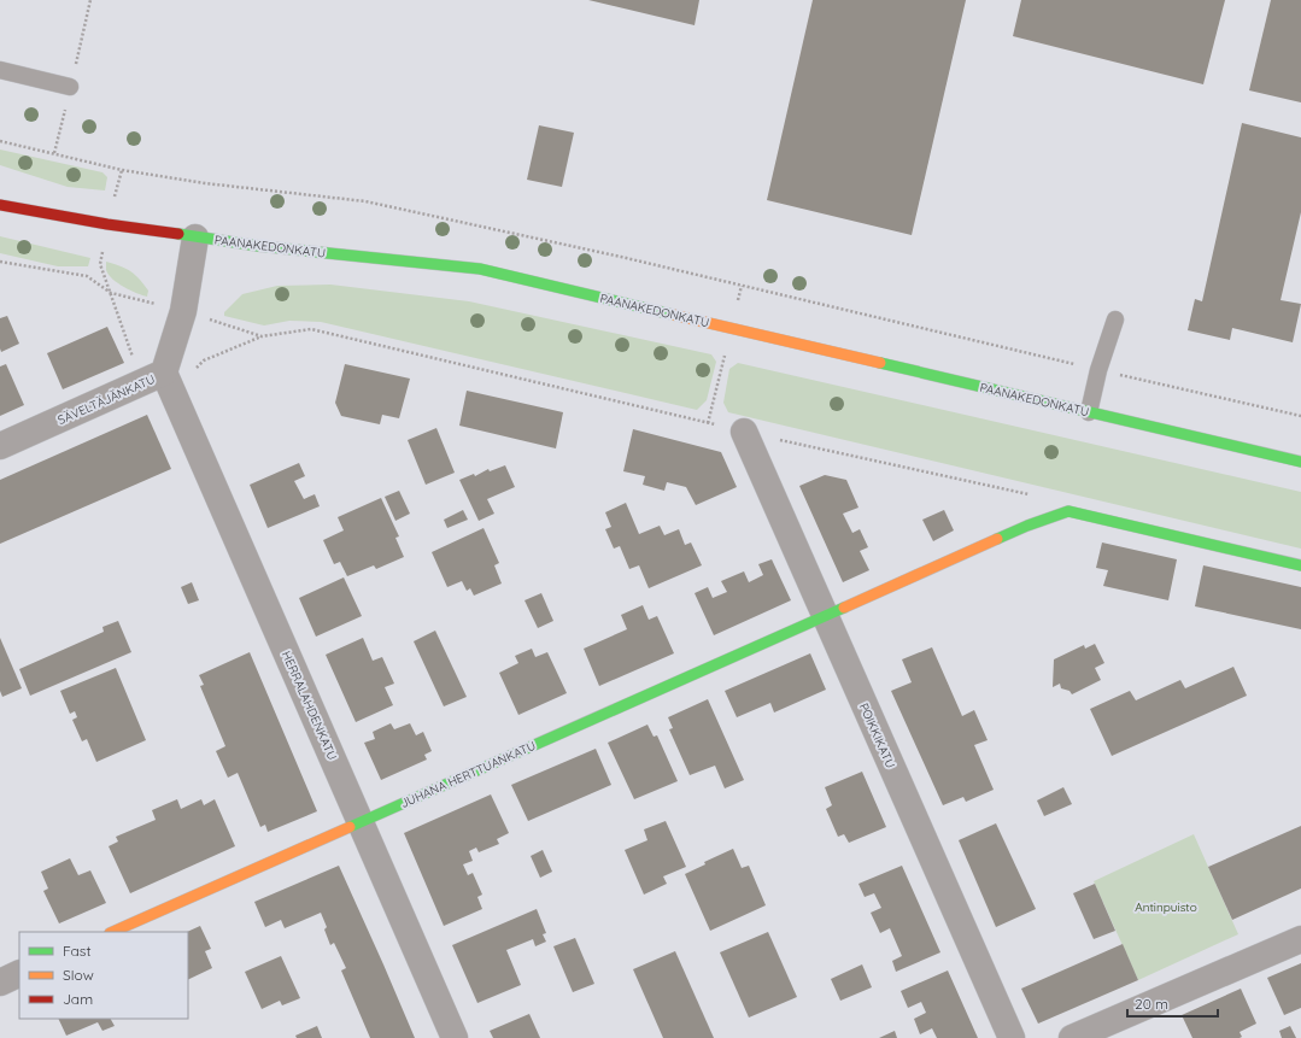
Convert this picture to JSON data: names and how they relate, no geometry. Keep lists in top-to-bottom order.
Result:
{
  "streets": {
    "main road": ["PAANAKEDONKATU", "JUHANA HERTTUANKATU"],
    "street": ["SÄVELTÄJÄNKATU", "HERRALAHDENKATU", "POIKKIKATU"]
  },
  "crossings": [
    ["PAANAKEDONKATU", "SÄVELTÄJÄNKATU"],
    ["SÄVELTÄJÄNKATU", "HERRALAHDENKATU"],
    ["HERRALAHDENKATU", "JUHANA HERTTUANKATU"],
    ["POIKKIKATU", "JUHANA HERTTUANKATU"]
  ],
  "parks": ["Antinpuisto"],
  "legend": ["Fast", "Slow", "Jam"],
  "scale_bar": "20 m"
}
